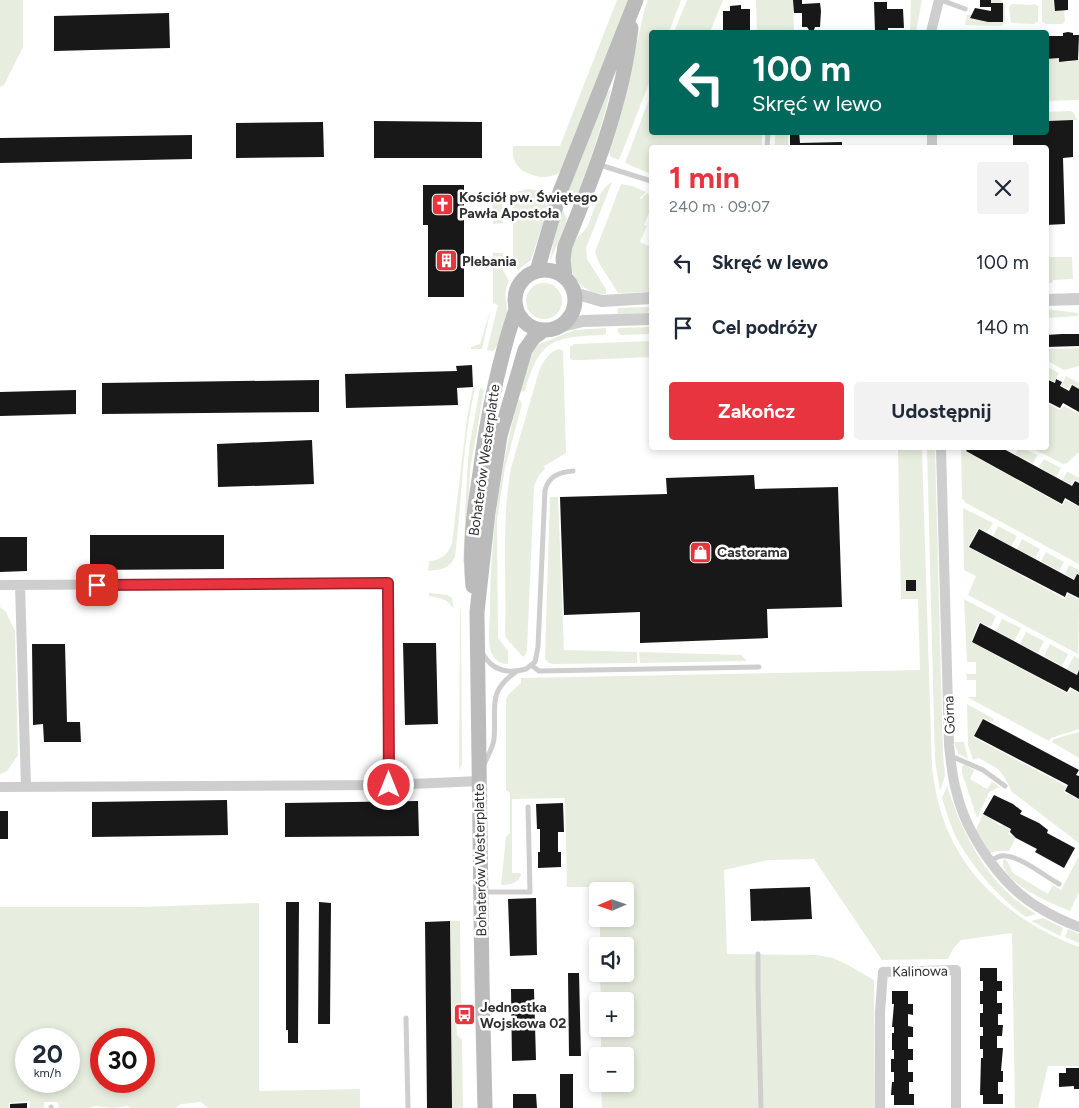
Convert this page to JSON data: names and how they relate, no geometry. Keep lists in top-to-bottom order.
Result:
{
  "streets": {
    "main road": ["Bohaterów Westerplatte"],
    "street": ["Górna", "Kalinowa"]
  },
  "places": {
    "church": ["Kościół pw. Świętego Pawła Apostoła"],
    "building": ["Plebania"],
    "shop": ["Castorama"],
    "bus stop": ["Jednostka Wojskowa 02"]
  },
  "north": "left",
  "page": {
    "turn": ["100 m", "Skręć w lewo"],
    "heading": ["1 min", "240 m · 09:07"],
    "list": [
      {
        "name": "Skręć w lewo",
        "value": "100 m"
      },
      {
        "name": "Cel podróży",
        "value": "140 m"
      }
    ],
    "buttons": ["Zakończ", "Udostępnij"],
    "map_buttons": ["+", "−"],
    "speed": "20 km/h",
    "limit": "30"
  }
}
